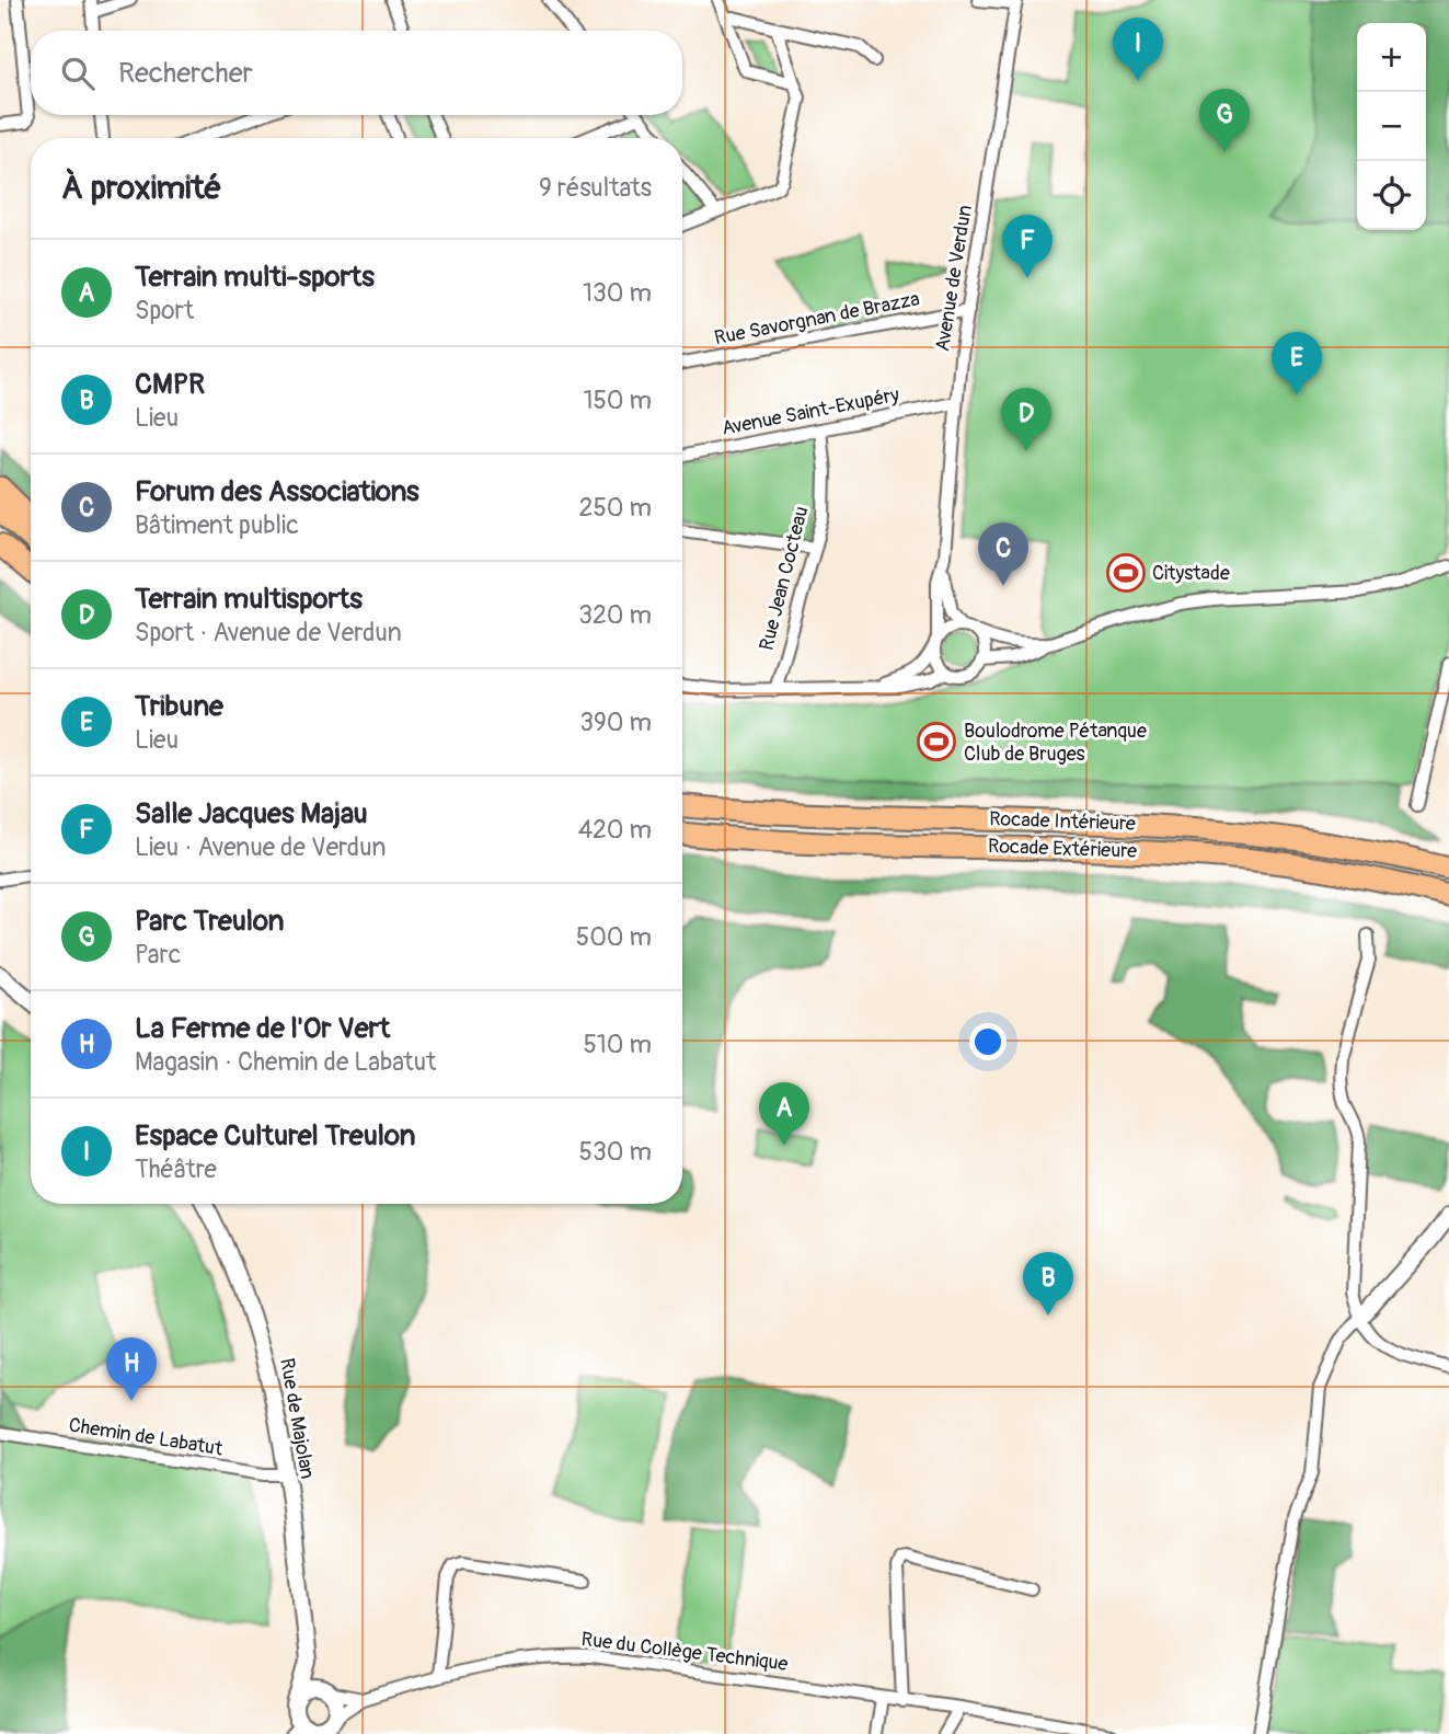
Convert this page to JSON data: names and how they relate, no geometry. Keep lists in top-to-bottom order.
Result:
{
  "streets": {
    "highway": ["Rocade Intérieure", "Rocade Extérieure"],
    "street": [
      "Avenue de Verdun",
      "Rue Savorgnan de Brazza",
      "Avenue Saint-Exupéry",
      "Rue Jean Cocteau",
      "Rue de Majolan",
      "Chemin de Labatut",
      "Rue du Collège Technique"
    ]
  },
  "crossings": [
    ["Avenue de Verdun", "Rue Savorgnan de Brazza"],
    ["Avenue de Verdun", "Avenue Saint-Exupéry"],
    ["Avenue Saint-Exupéry", "Rue Jean Cocteau"],
    ["Rue de Majolan", "Chemin de Labatut"],
    ["Rue de Majolan", "Rue du Collège Technique"]
  ],
  "places": {
    "sports": ["Citystade", "Boulodrome Pétanque Club de Bruges"]
  },
  "page": {
    "pins": [
      "I",
      "G",
      "F",
      "E",
      "D",
      "C",
      "A",
      "B",
      "H"
    ],
    "map_buttons": ["+", "−"],
    "search": "Rechercher",
    "heading": ["À proximité", "9 résultats"],
    "list": [
      {
        "mark": "A",
        "name": "Terrain multi-sports",
        "note": "Sport",
        "value": "130 m"
      },
      {
        "mark": "B",
        "name": "CMPR",
        "note": "Lieu",
        "value": "150 m"
      },
      {
        "mark": "C",
        "name": "Forum des Associations",
        "note": "Bâtiment public",
        "value": "250 m"
      },
      {
        "mark": "D",
        "name": "Terrain multisports",
        "note": "Sport · Avenue de Verdun",
        "value": "320 m"
      },
      {
        "mark": "E",
        "name": "Tribune",
        "note": "Lieu",
        "value": "390 m"
      },
      {
        "mark": "F",
        "name": "Salle Jacques Majau",
        "note": "Lieu · Avenue de Verdun",
        "value": "420 m"
      },
      {
        "mark": "G",
        "name": "Parc Treulon",
        "note": "Parc",
        "value": "500 m"
      },
      {
        "mark": "H",
        "name": "La Ferme de l'Or Vert",
        "note": "Magasin · Chemin de Labatut",
        "value": "510 m"
      },
      {
        "mark": "I",
        "name": "Espace Culturel Treulon",
        "note": "Théâtre",
        "value": "530 m"
      }
    ]
  }
}
